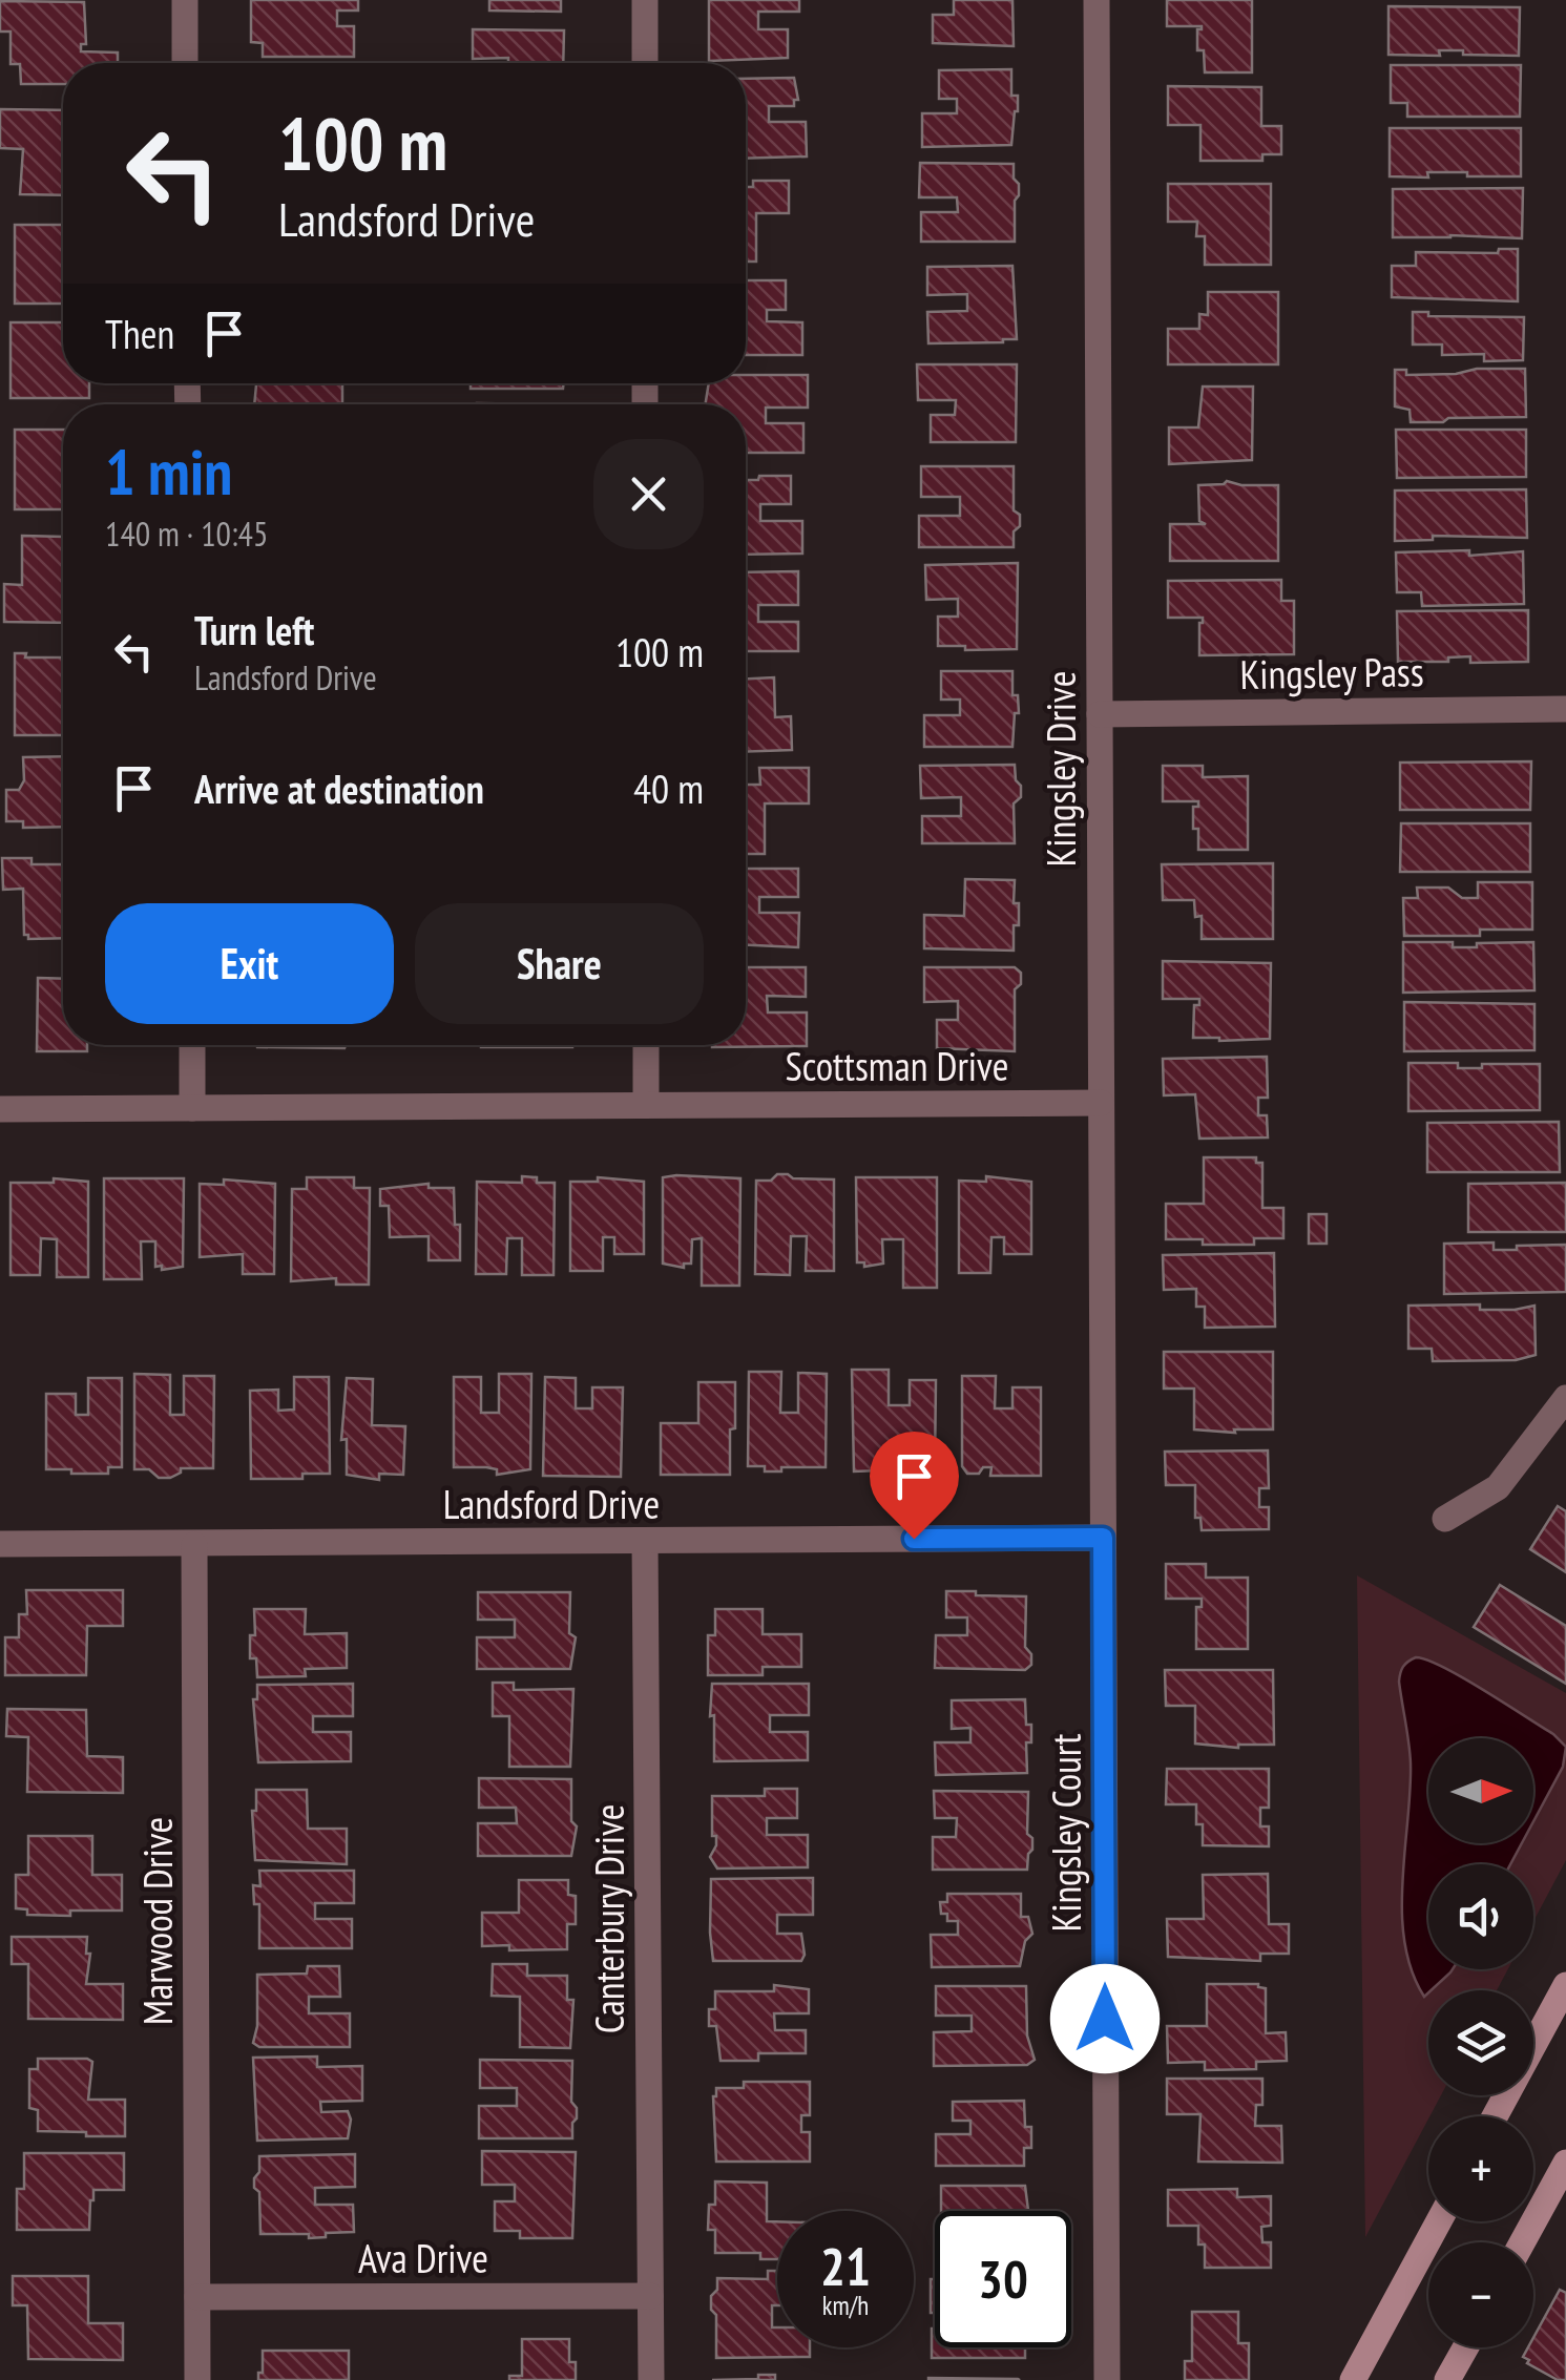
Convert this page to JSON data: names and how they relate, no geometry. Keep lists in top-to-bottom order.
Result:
{
  "streets": {
    "street": [
      "Kingsley Pass",
      "Kingsley Drive",
      "Scottsman Drive",
      "Landsford Drive",
      "Kingsley Court",
      "Canterbury Drive",
      "Marwood Drive",
      "Ava Drive"
    ]
  },
  "crossings": [
    ["Kingsley Pass", "Kingsley Drive"],
    ["Kingsley Drive", "Scottsman Drive"],
    ["Kingsley Drive", "Landsford Drive"],
    ["Kingsley Drive", "Kingsley Court"],
    ["Landsford Drive", "Kingsley Court"],
    ["Landsford Drive", "Canterbury Drive"],
    ["Landsford Drive", "Marwood Drive"],
    ["Canterbury Drive", "Ava Drive"],
    ["Marwood Drive", "Ava Drive"]
  ],
  "north": "right",
  "page": {
    "turn": ["100 m", "Landsford Drive"],
    "then": "Then",
    "heading": ["1 min", "140 m · 10:45"],
    "list": [
      {
        "name": "Turn left",
        "note": "Landsford Drive",
        "value": "100 m"
      },
      {
        "name": "Arrive at destination",
        "value": "40 m"
      }
    ],
    "buttons": ["Exit", "Share"],
    "map_buttons": ["+", "−"],
    "speed": "21 km/h",
    "limit": "30"
  }
}
